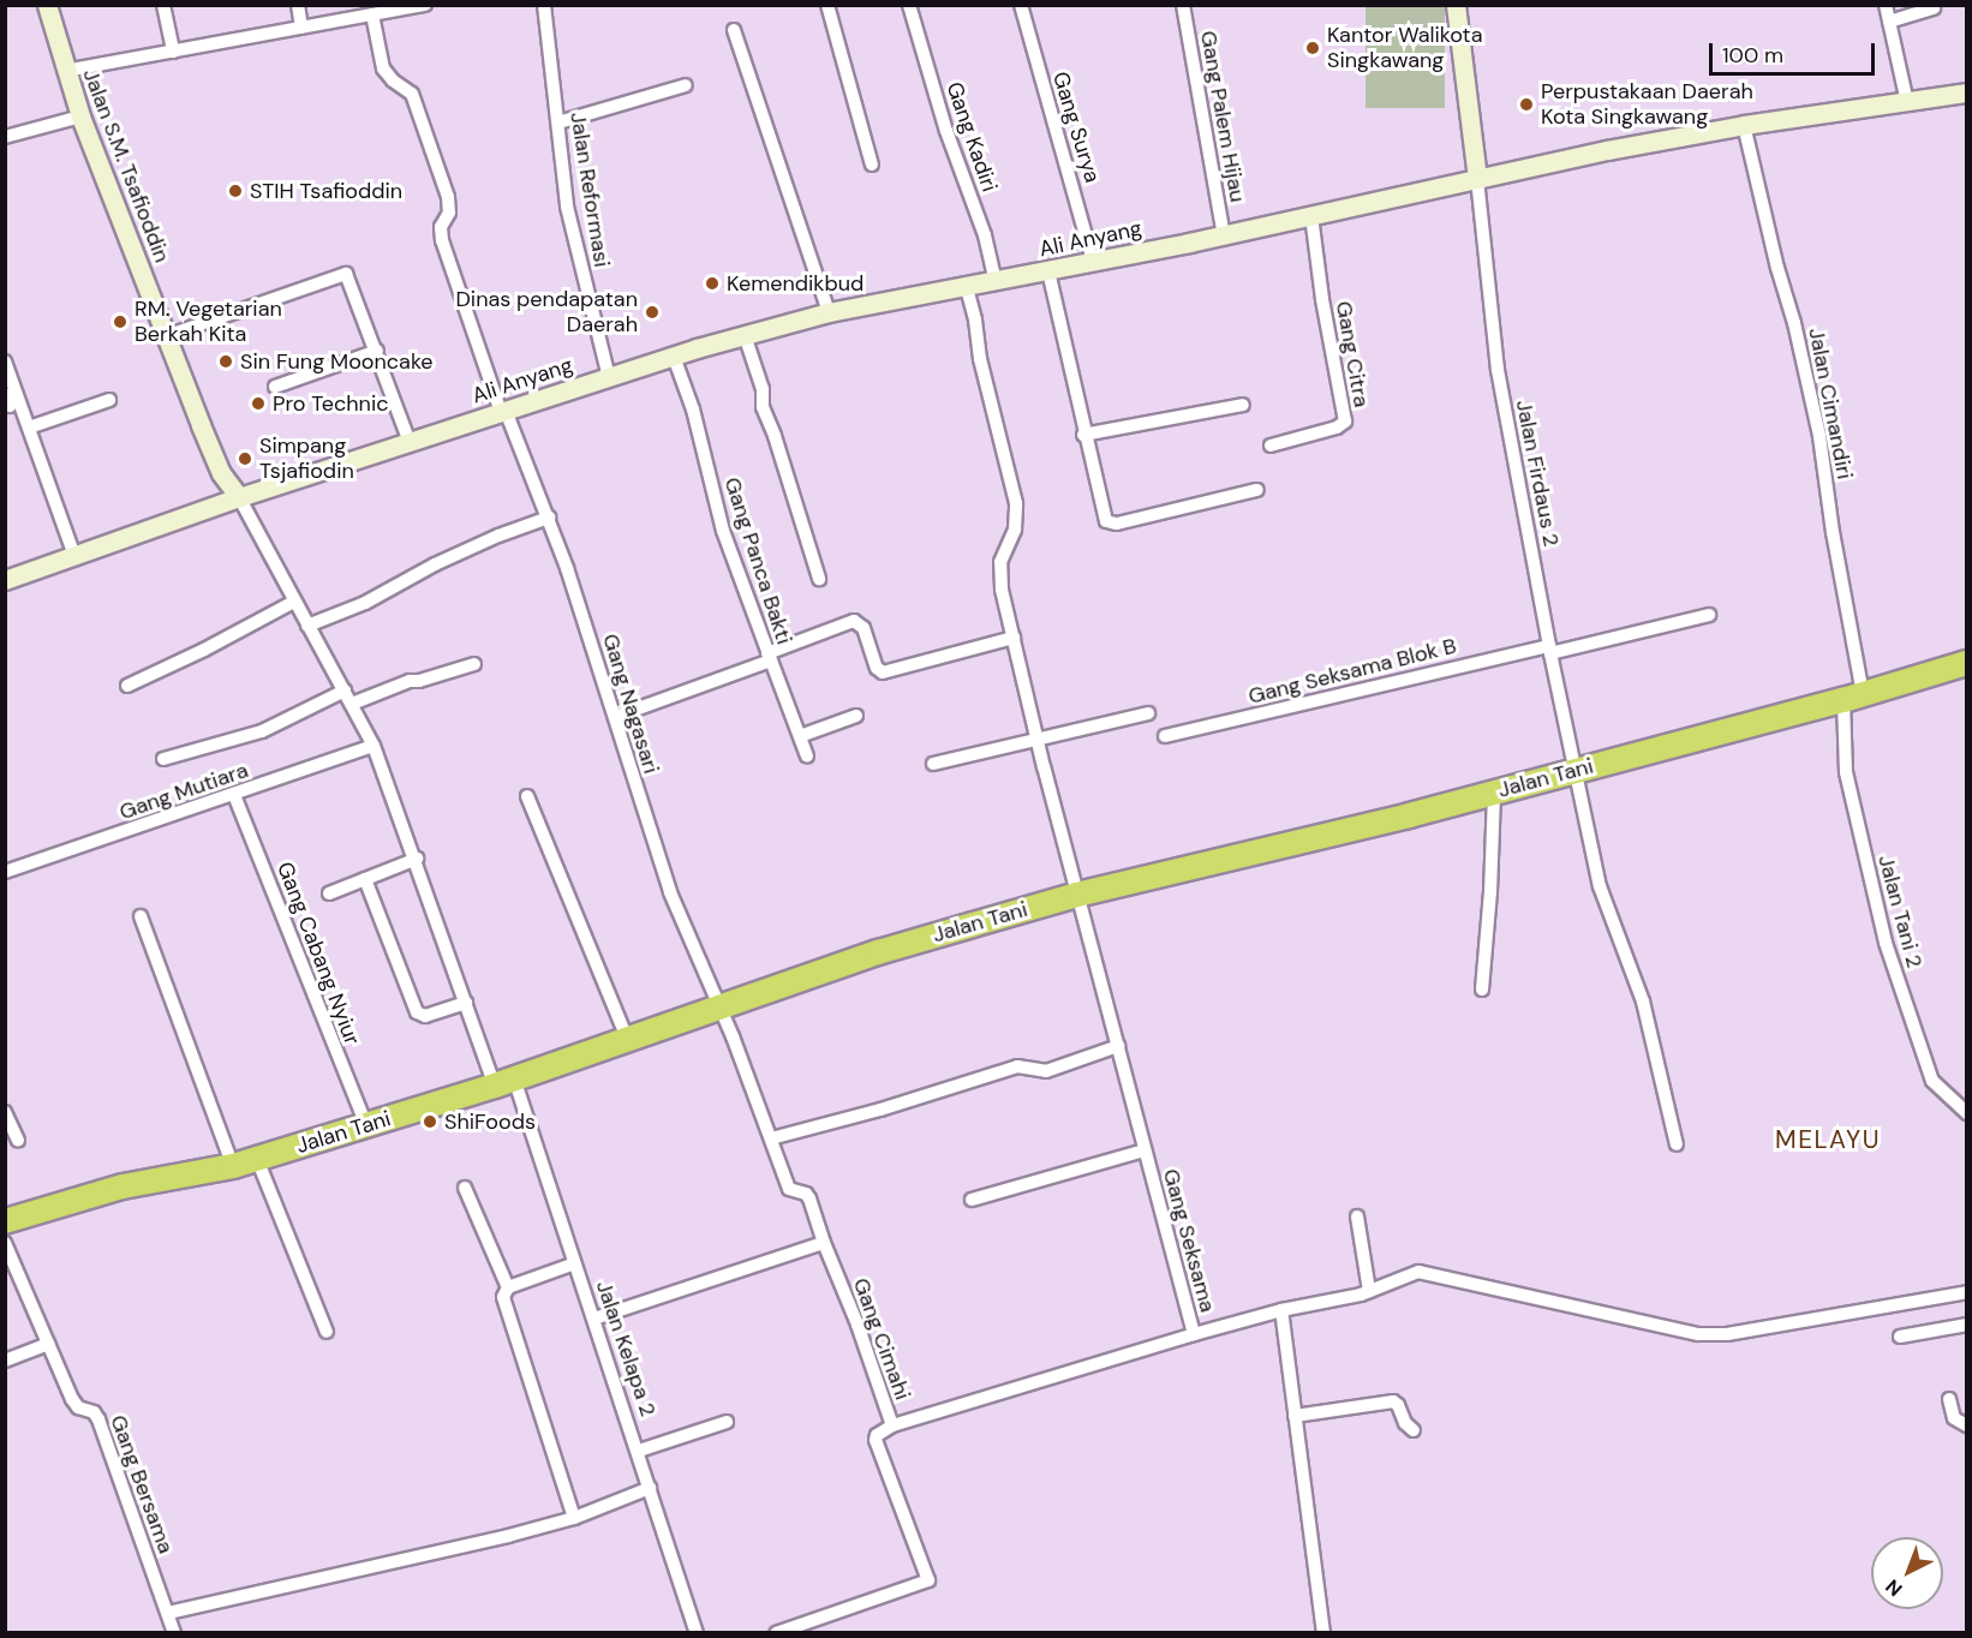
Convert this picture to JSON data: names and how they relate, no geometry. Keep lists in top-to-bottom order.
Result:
{
  "streets": {
    "highway": ["Jalan Tani"],
    "street": [
      "Gang Palem Hijau",
      "Gang Surya",
      "Gang Kadiri",
      "Jalan S.M. Tsafioddin",
      "Jalan Reformasi",
      "Ali Anyang",
      "Gang Citra",
      "Jalan Cimandiri",
      "Jalan Firdaus 2",
      "Gang Panca Bakti",
      "Gang Seksama Blok B",
      "Gang Nagasari",
      "Gang Mutiara",
      "Jalan Tani 2",
      "Gang Cabang Nyiur",
      "Gang Seksama",
      "Gang Cimahi",
      "Jalan Kelapa 2",
      "Gang Bersama"
    ]
  },
  "crossings": [
    ["Gang Palem Hijau", "Ali Anyang"],
    ["Gang Surya", "Ali Anyang"],
    ["Gang Kadiri", "Ali Anyang"],
    ["Jalan S.M. Tsafioddin", "Ali Anyang"],
    ["Jalan S.M. Tsafioddin", "Jalan Kelapa 2"],
    ["Jalan Reformasi", "Ali Anyang"],
    ["Ali Anyang", "Gang Citra"],
    ["Ali Anyang", "Jalan Cimandiri"],
    ["Ali Anyang", "Jalan Firdaus 2"],
    ["Ali Anyang", "Gang Panca Bakti"],
    ["Ali Anyang", "Gang Nagasari"],
    ["Ali Anyang", "Gang Seksama"],
    ["Ali Anyang", "Jalan Kelapa 2"],
    ["Jalan Cimandiri", "Jalan Tani"],
    ["Jalan Cimandiri", "Jalan Tani 2"],
    ["Jalan Firdaus 2", "Gang Seksama Blok B"],
    ["Jalan Firdaus 2", "Jalan Tani"],
    ["Gang Panca Bakti", "Gang Nagasari"],
    ["Gang Nagasari", "Jalan Tani"],
    ["Gang Nagasari", "Gang Cimahi"],
    ["Jalan Tani", "Jalan Tani 2"],
    ["Jalan Tani", "Gang Cabang Nyiur"],
    ["Jalan Tani", "Gang Seksama"],
    ["Jalan Tani", "Gang Cimahi"],
    ["Jalan Tani", "Jalan Kelapa 2"],
    ["Gang Mutiara", "Gang Cabang Nyiur"],
    ["Gang Mutiara", "Jalan Kelapa 2"],
    ["Gang Seksama", "Gang Cimahi"]
  ],
  "districts": ["MELAYU"],
  "places": [
    "Kantor Walikota Singkawang",
    "Perpustakaan Daerah Kota Singkawang",
    "STIH Tsafioddin",
    "Kemendikbud",
    "Dinas pendapatan Daerah",
    "RM. Vegetarian Berkah Kita",
    "Sin Fung Mooncake",
    "Pro Technic",
    "Simpang Tsjafiodin",
    "ShiFoods"
  ],
  "scale_bar": "100 m",
  "north": "bottom left"
}
